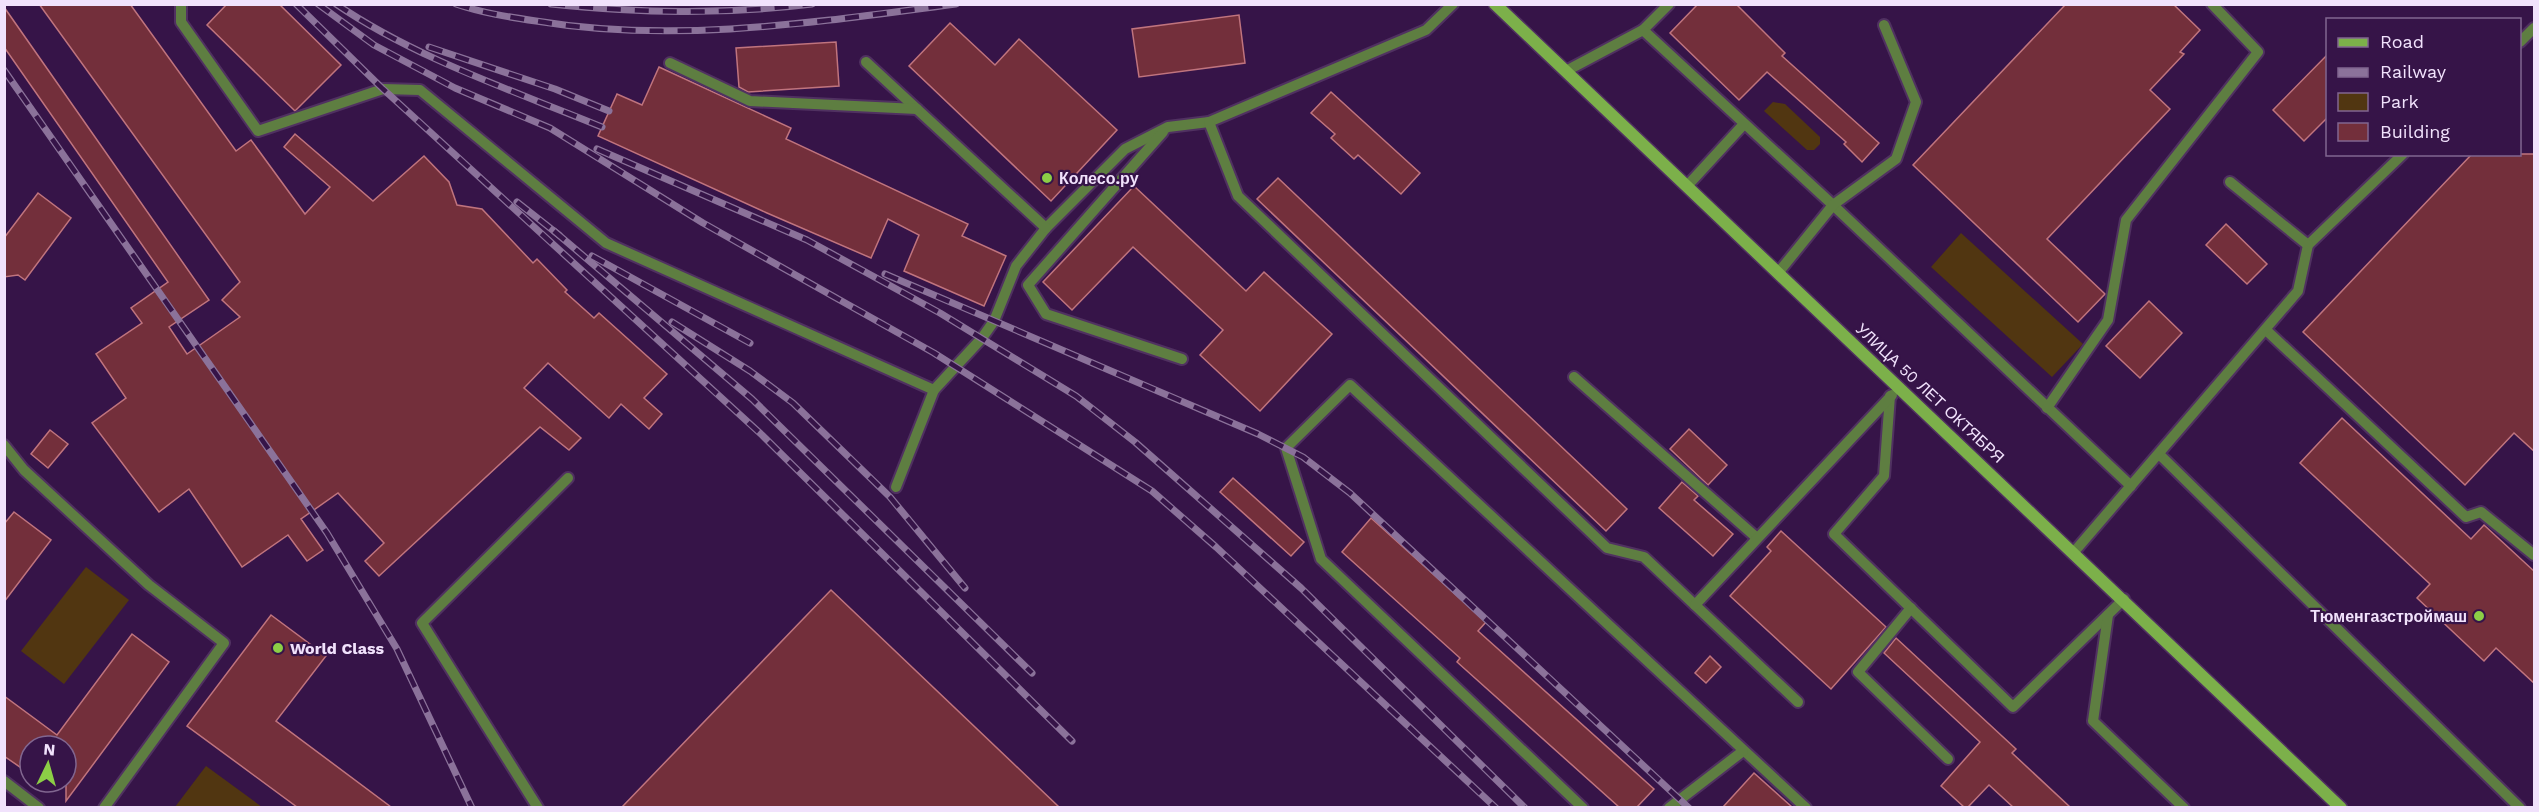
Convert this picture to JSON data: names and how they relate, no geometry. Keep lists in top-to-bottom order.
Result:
{
  "streets": {
    "main road": ["УЛИЦА 50 ЛЕТ ОКТЯБРЯ"]
  },
  "places": ["Колесо.ру", "Тюменгазстроймаш", "World Class"],
  "legend": [
    "Road",
    "Railway",
    "Park",
    "Building"
  ],
  "north": "top"
}
